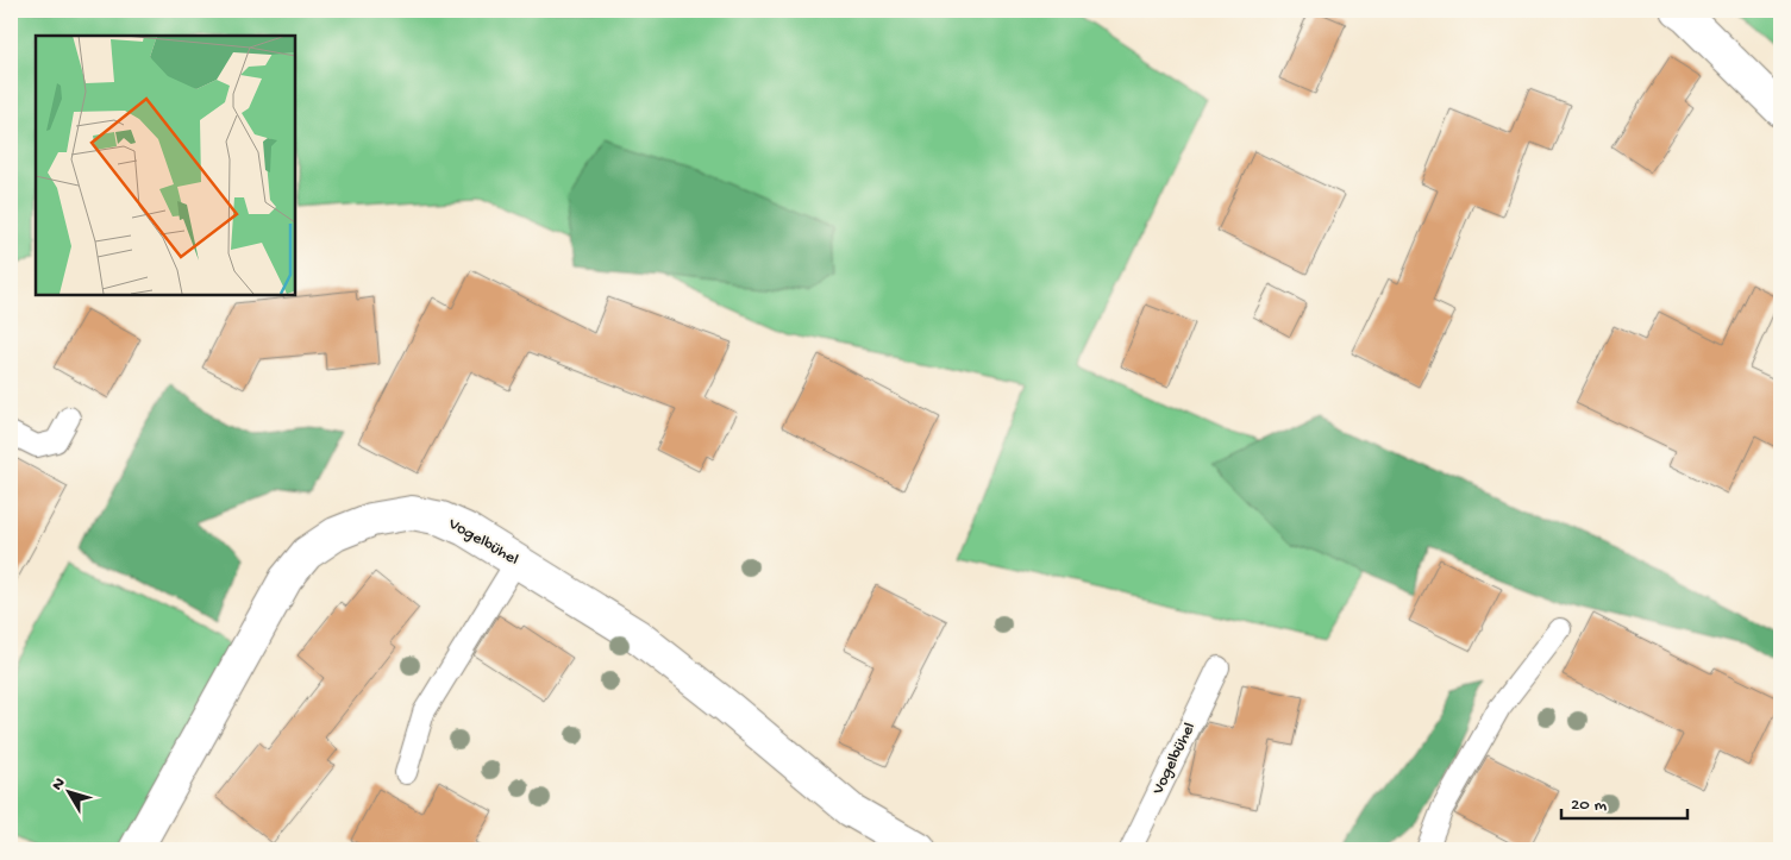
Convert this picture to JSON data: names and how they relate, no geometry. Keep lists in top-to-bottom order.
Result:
{
  "streets": {
    "street": ["Vogelbühel"]
  },
  "scale_bar": "20 m",
  "north": "top left"
}
